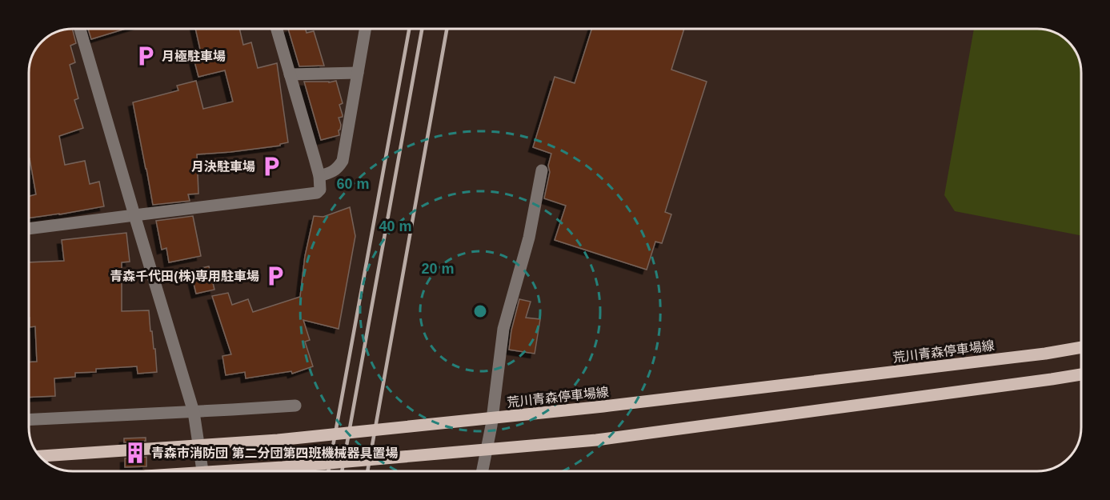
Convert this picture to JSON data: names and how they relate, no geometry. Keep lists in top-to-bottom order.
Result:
{
  "streets": {
    "main road": ["荒川青森停車場線"]
  },
  "places": {
    "parking": ["月極駐車場", "月決駐車場", "青森千代田(株)専用駐車場"],
    "building": ["青森市消防団 第二分団第四班機械器具置場"]
  },
  "rings": ["60 m", "40 m", "20 m"]
}
